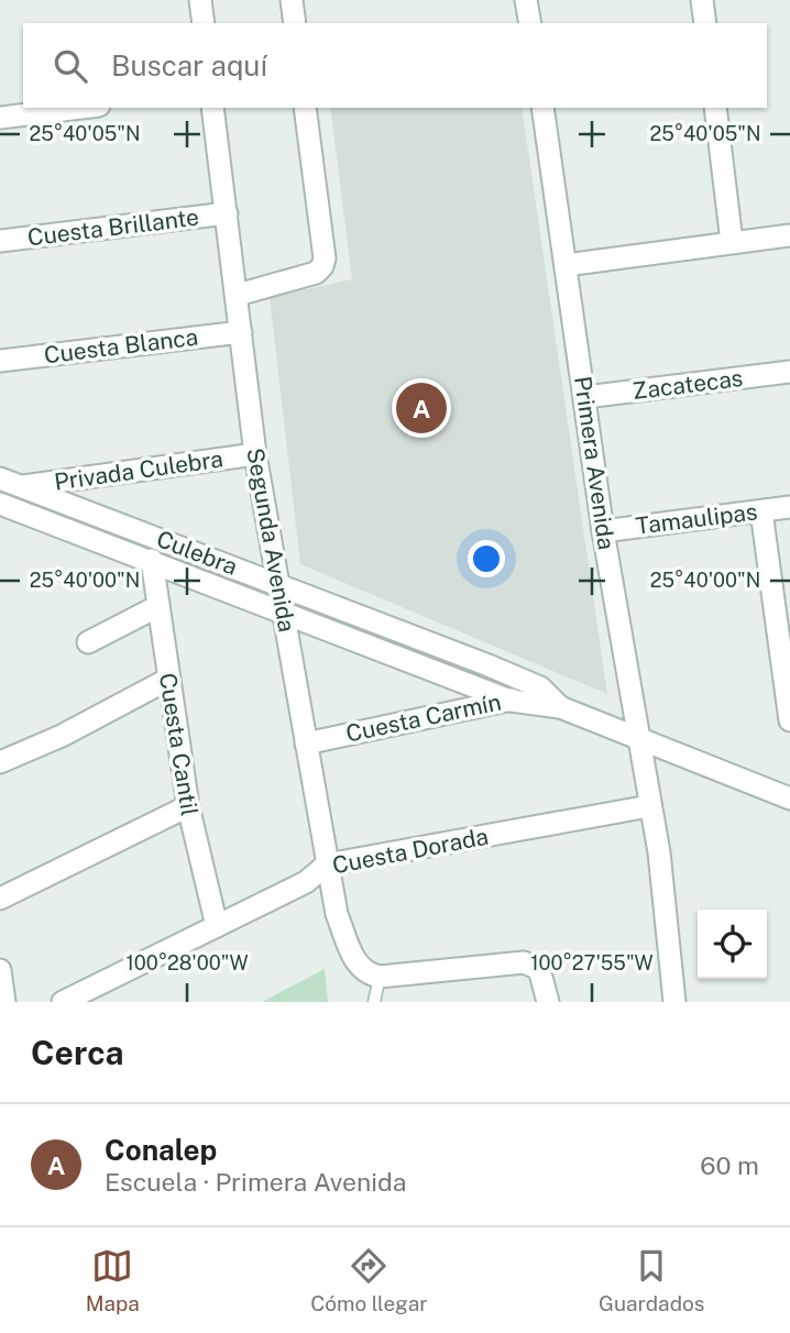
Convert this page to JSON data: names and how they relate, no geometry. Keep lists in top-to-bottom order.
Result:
{
  "streets": {
    "street": [
      "Cuesta Brillante",
      "Cuesta Blanca",
      "Zacatecas",
      "Primera Avenida",
      "Privada Culebra",
      "Tamaulipas",
      "Segunda Avenida",
      "Culebra",
      "Cuesta Carmín",
      "Cuesta Cantil",
      "Cuesta Dorada"
    ]
  },
  "crossings": [
    ["Cuesta Brillante", "Segunda Avenida"],
    ["Cuesta Blanca", "Segunda Avenida"],
    ["Zacatecas", "Primera Avenida"],
    ["Primera Avenida", "Tamaulipas"],
    ["Primera Avenida", "Culebra"],
    ["Primera Avenida", "Cuesta Dorada"],
    ["Privada Culebra", "Segunda Avenida"],
    ["Privada Culebra", "Culebra"],
    ["Segunda Avenida", "Culebra"],
    ["Segunda Avenida", "Cuesta Carmín"],
    ["Segunda Avenida", "Cuesta Dorada"],
    ["Culebra", "Cuesta Carmín"],
    ["Culebra", "Cuesta Cantil"],
    ["Cuesta Cantil", "Cuesta Dorada"]
  ],
  "page": {
    "search": "Buscar aquí",
    "pins": "A",
    "heading": "Cerca",
    "list": [
      {
        "mark": "A",
        "name": "Conalep",
        "note": "Escuela · Primera Avenida",
        "value": "60 m"
      }
    ],
    "nav": ["Mapa", "Cómo llegar", "Guardados"]
  },
  "coordinates": [
    "25°40'05\"N",
    "25°40'00\"N",
    "100°28'00\"W",
    "100°27'55\"W"
  ]
}
